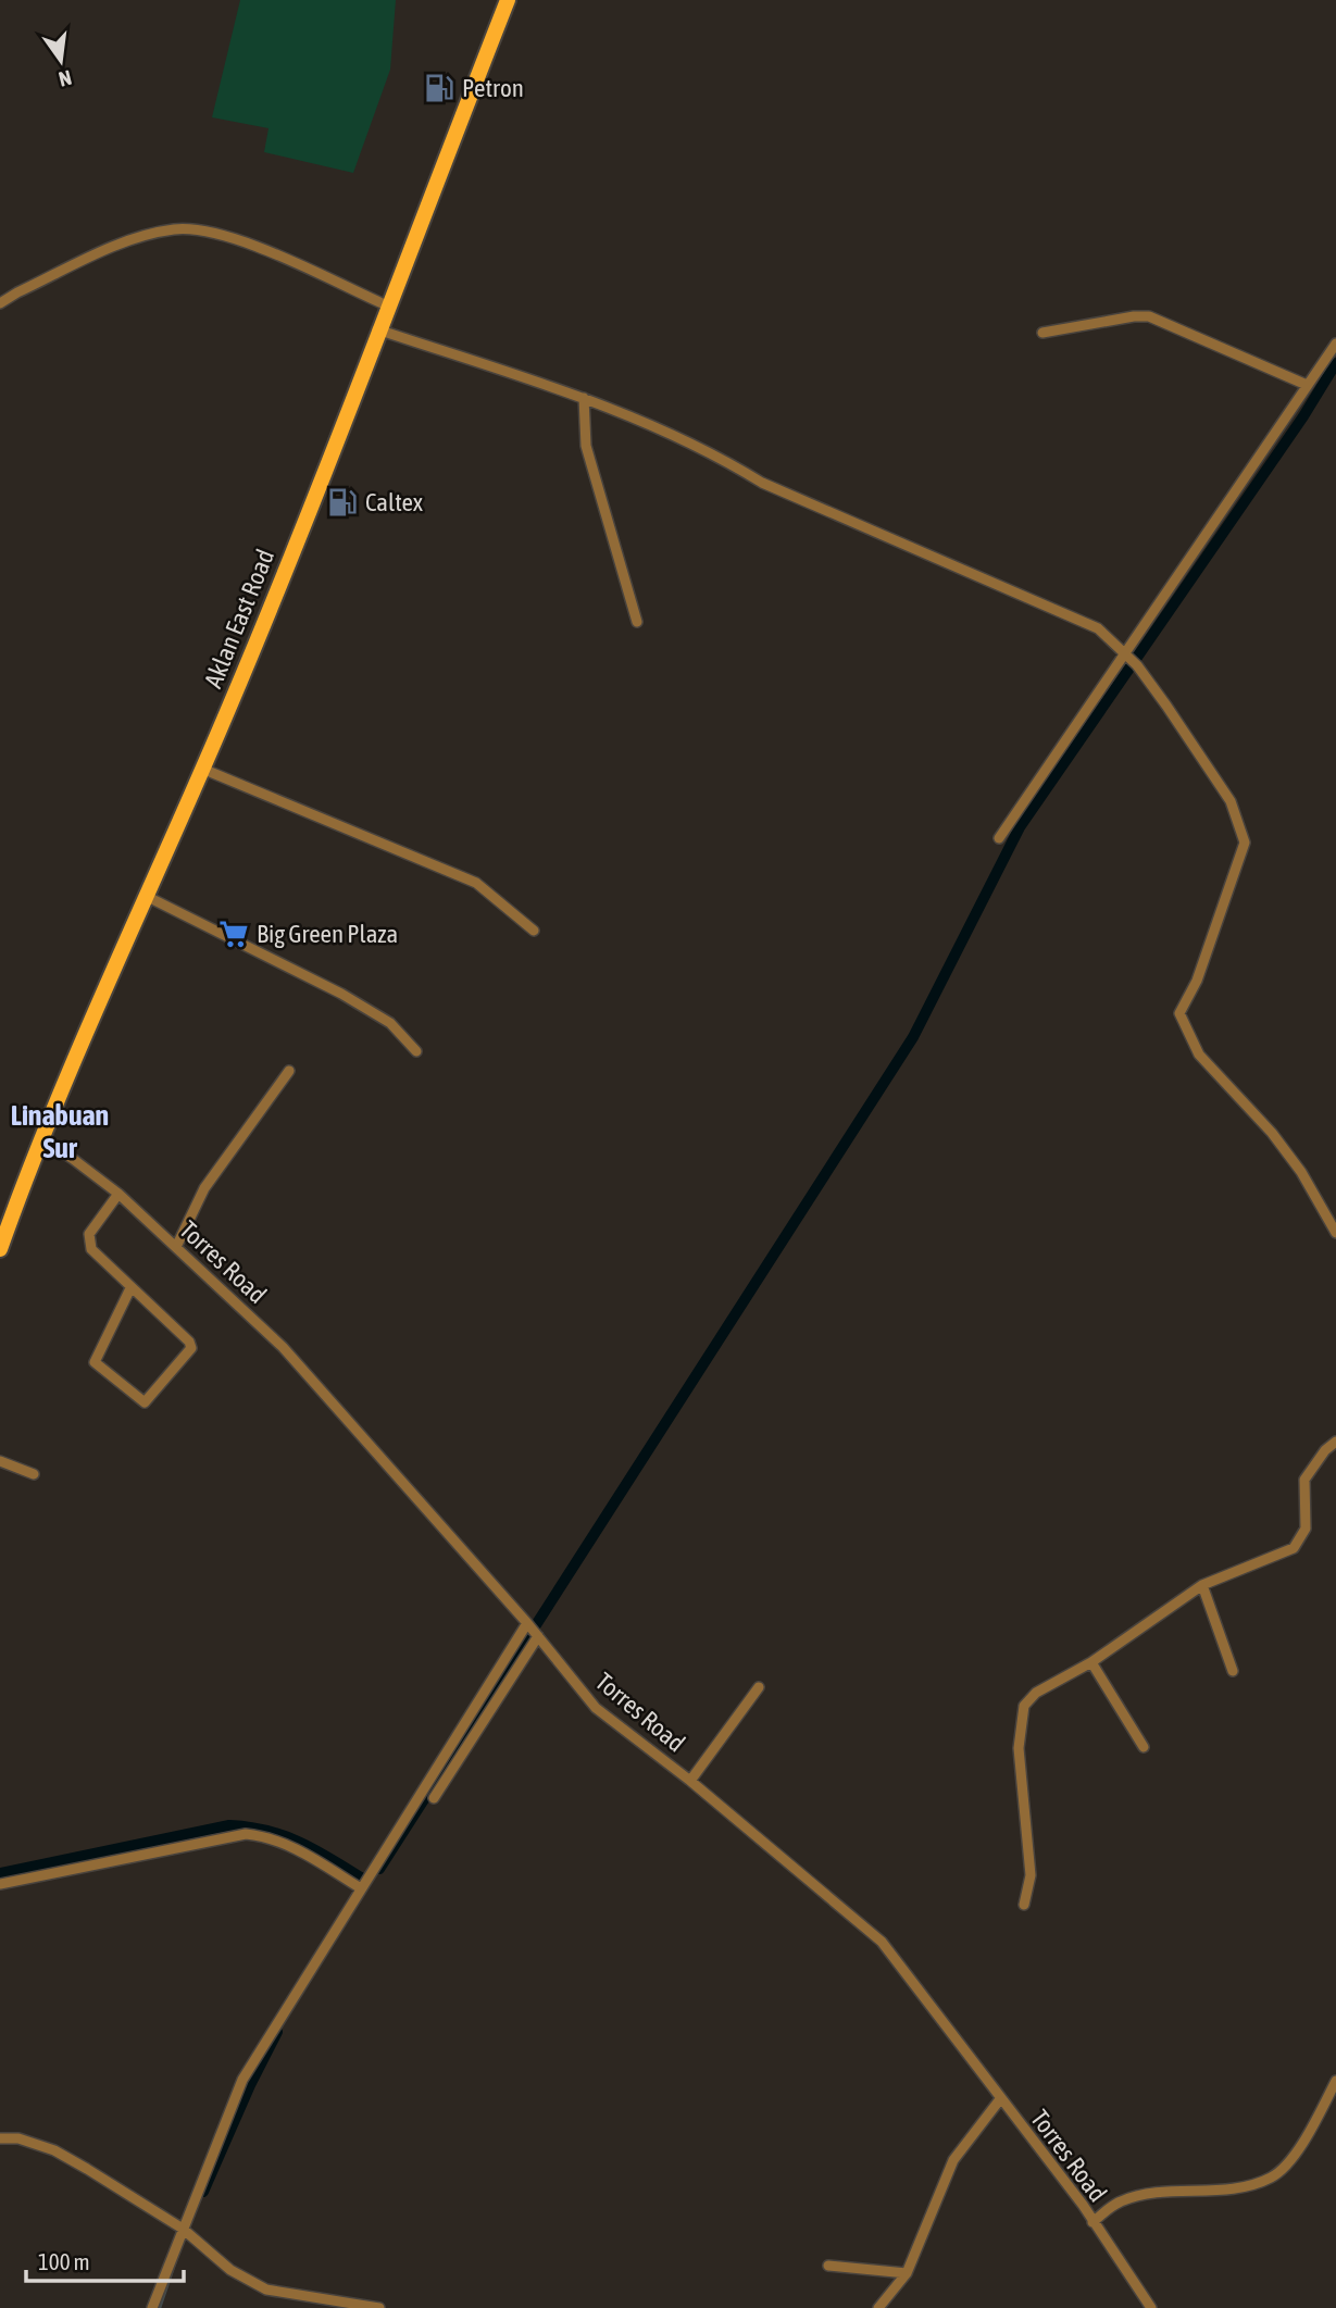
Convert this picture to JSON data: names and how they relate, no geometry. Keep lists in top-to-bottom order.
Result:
{
  "streets": {
    "main road": ["Aklan East Road"],
    "street": ["Torres Road"]
  },
  "crossings": [
    ["Aklan East Road", "Torres Road"]
  ],
  "districts": ["Linabuan Sur"],
  "places": {
    "fuel station": ["Petron", "Caltex"],
    "supermarket": ["Big Green Plaza"]
  },
  "scale_bar": "100 m",
  "north": "bottom"
}
